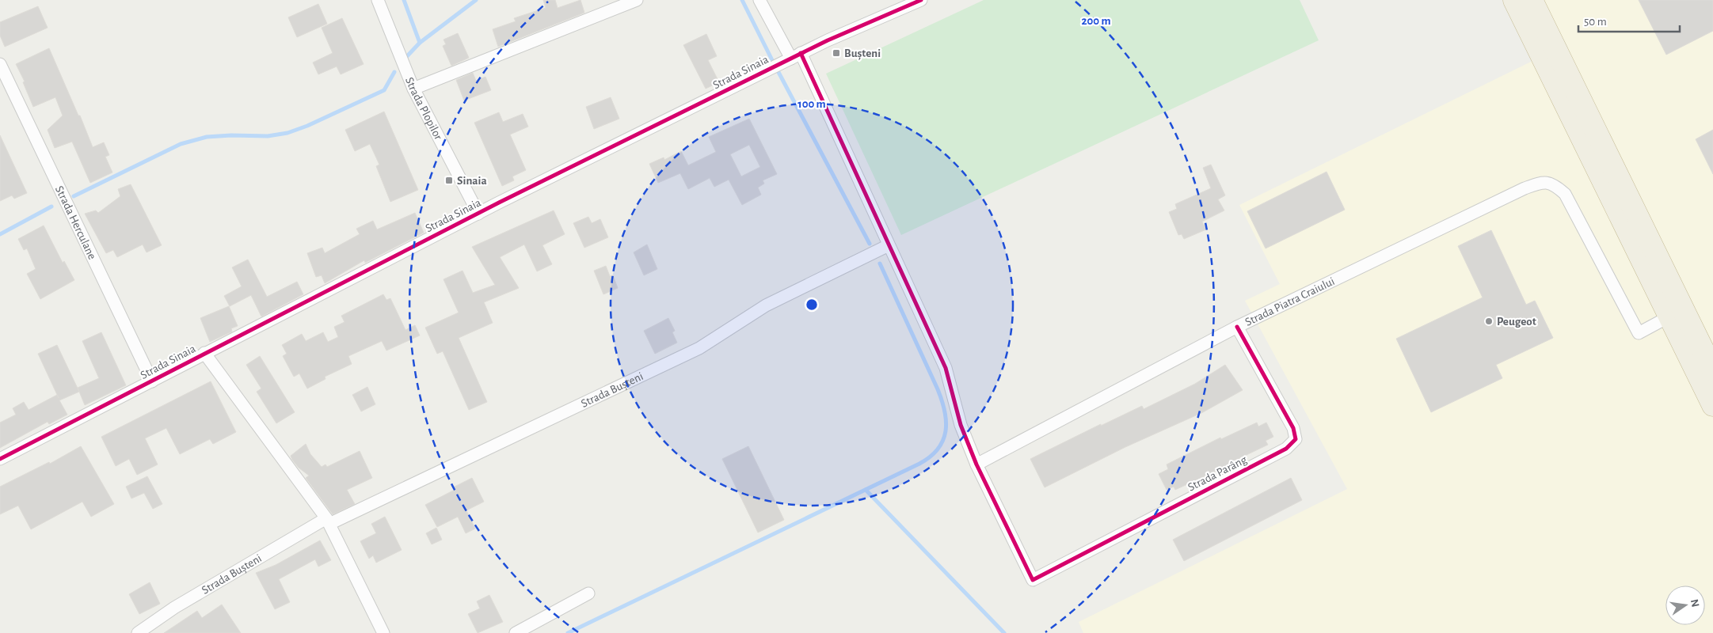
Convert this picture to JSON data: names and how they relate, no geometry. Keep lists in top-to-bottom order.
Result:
{
  "streets": {
    "street": [
      "Strada Sinaia",
      "Strada Plopilor",
      "Strada Herculane",
      "Strada Piatra Craiului",
      "Strada Bușteni",
      "Strada Parâng"
    ]
  },
  "crossings": [
    ["Strada Sinaia", "Strada Plopilor"],
    ["Strada Sinaia", "Strada Herculane"],
    ["Strada Piatra Craiului", "Strada Parâng"]
  ],
  "places": {
    "transit": ["Bușteni", "Sinaia"],
    "other": ["Peugeot"]
  },
  "scale_bar": "50 m",
  "north": "right",
  "rings": ["200 m", "100 m"]
}
